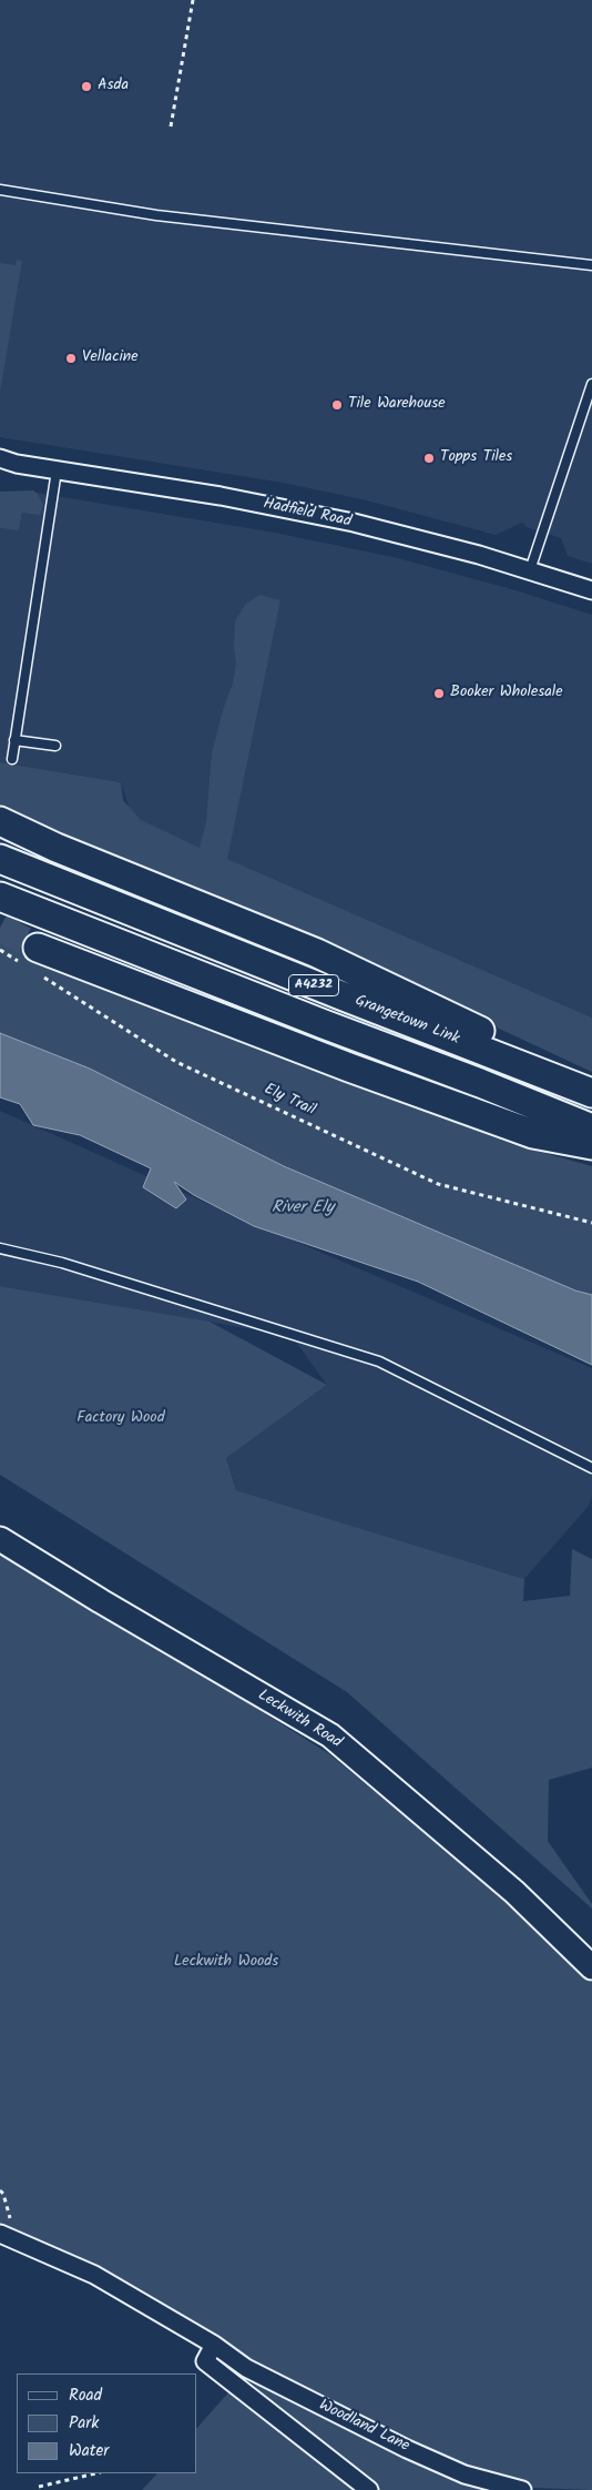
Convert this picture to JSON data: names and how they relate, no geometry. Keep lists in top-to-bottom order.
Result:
{
  "streets": {
    "main road": ["A4232", "Grangetown Link", "Leckwith Road"],
    "street": ["Hadfield Road", "Woodland Lane"],
    "path": ["Ely Trail"]
  },
  "water": ["River Ely"],
  "parks": ["Factory Wood", "Leckwith Woods"],
  "places": [
    "Asda",
    "Vellacine",
    "Tile Warehouse",
    "Topps Tiles",
    "Booker Wholesale"
  ],
  "legend": ["Road", "Park", "Water"]
}
